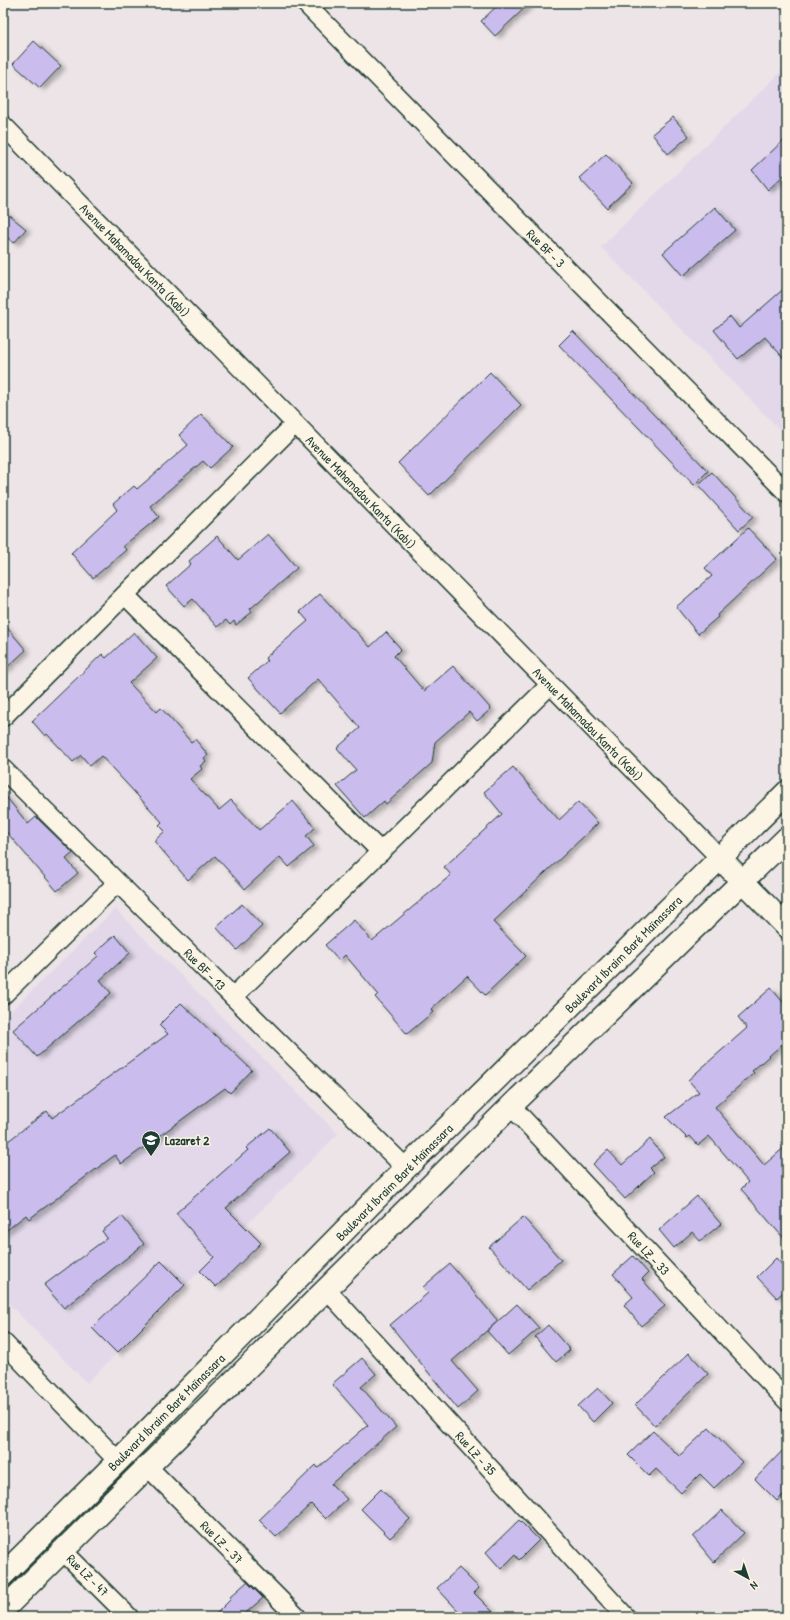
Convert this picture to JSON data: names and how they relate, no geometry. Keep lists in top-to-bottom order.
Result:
{
  "streets": {
    "main road": ["Boulevard Ibraim Baré Maïnassara"],
    "street": [
      "Rue BF - 3",
      "Avenue Mahamadou Kanta (Kabi)",
      "Rue BF - 13",
      "Rue LZ - 33",
      "Rue LZ - 35",
      "Rue LZ - 37",
      "Rue LZ - 47"
    ]
  },
  "crossings": [
    ["Avenue Mahamadou Kanta (Kabi)", "Boulevard Ibraim Baré Maïnassara"],
    ["Boulevard Ibraim Baré Maïnassara", "Rue BF - 13"],
    ["Boulevard Ibraim Baré Maïnassara", "Rue LZ - 33"],
    ["Boulevard Ibraim Baré Maïnassara", "Rue LZ - 35"],
    ["Boulevard Ibraim Baré Maïnassara", "Rue LZ - 37"],
    ["Boulevard Ibraim Baré Maïnassara", "Rue LZ - 47"]
  ],
  "places": {
    "school or university": ["Lazaret 2"]
  },
  "north": "bottom right"
}
